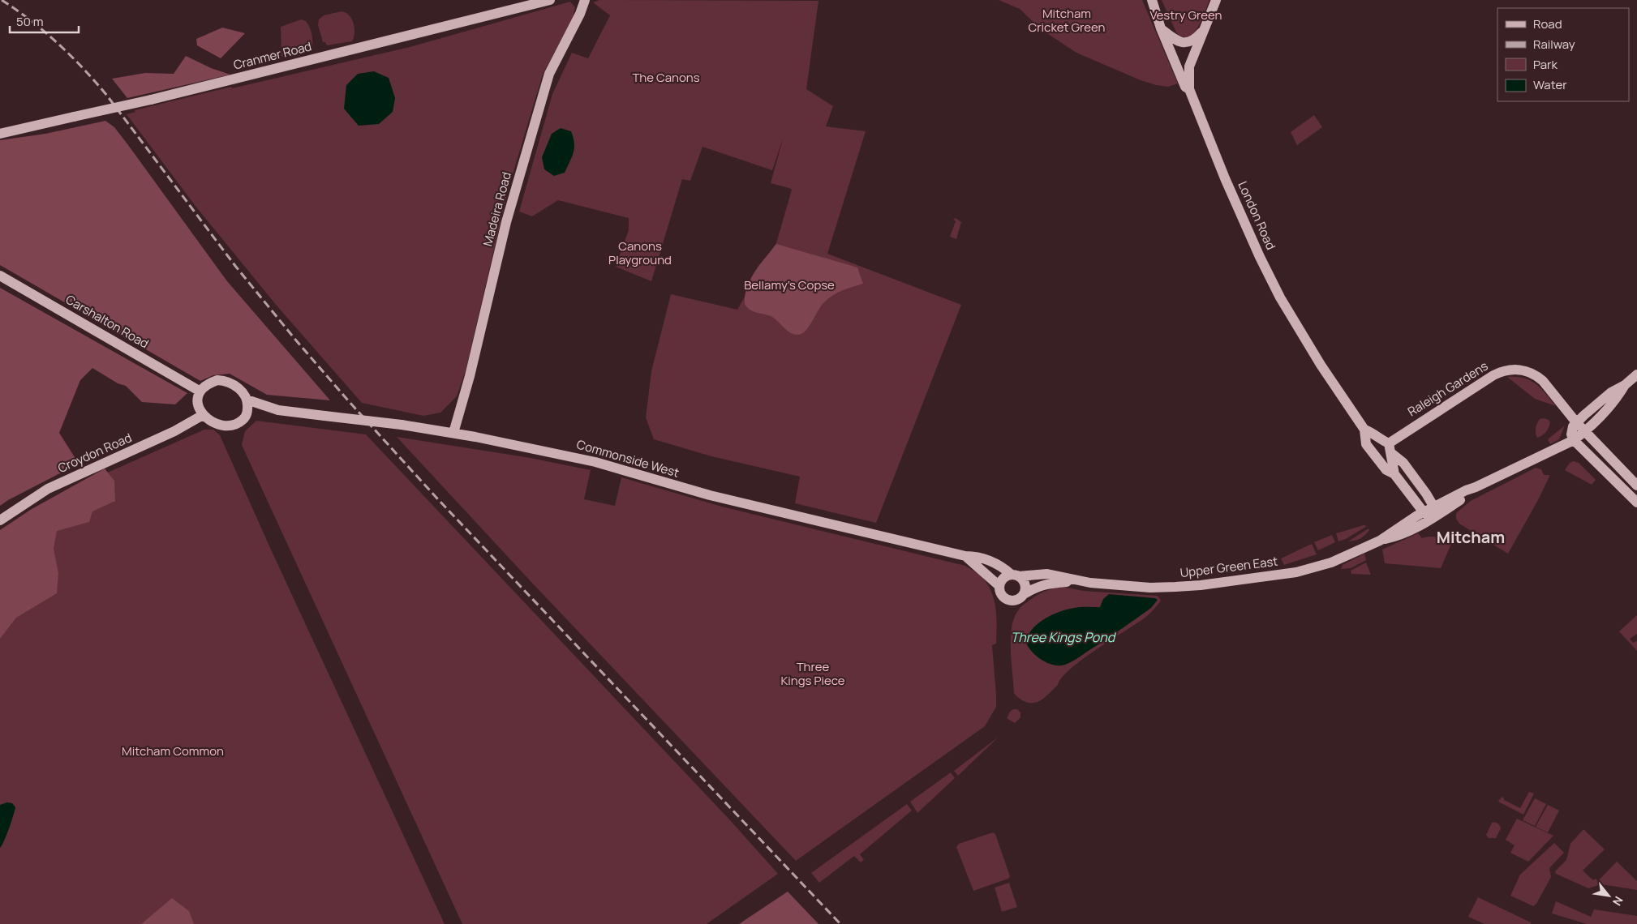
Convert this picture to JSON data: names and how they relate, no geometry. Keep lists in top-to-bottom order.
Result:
{
  "streets": {
    "main road": [
      "Cranmer Road",
      "Madeira Road",
      "London Road",
      "Carshalton Road",
      "Raleigh Gardens",
      "Croydon Road",
      "Commonside West",
      "Upper Green East"
    ]
  },
  "crossings": [
    ["Madeira Road", "Commonside West"],
    ["London Road", "Raleigh Gardens"],
    ["London Road", "Upper Green East"],
    ["Carshalton Road", "Croydon Road"],
    ["Carshalton Road", "Commonside West"],
    ["Raleigh Gardens", "Upper Green East"],
    ["Croydon Road", "Commonside West"],
    ["Commonside West", "Upper Green East"]
  ],
  "districts": ["Mitcham"],
  "water": ["Three Kings Pond"],
  "parks": [
    "Mitcham Cricket Green",
    "Vestry Green",
    "The Canons",
    "Canons Playground",
    "Bellamy's Copse",
    "Three Kings Piece",
    "Mitcham Common"
  ],
  "legend": [
    "Road",
    "Railway",
    "Park",
    "Water"
  ],
  "scale_bar": "50 m",
  "north": "bottom right"
}
